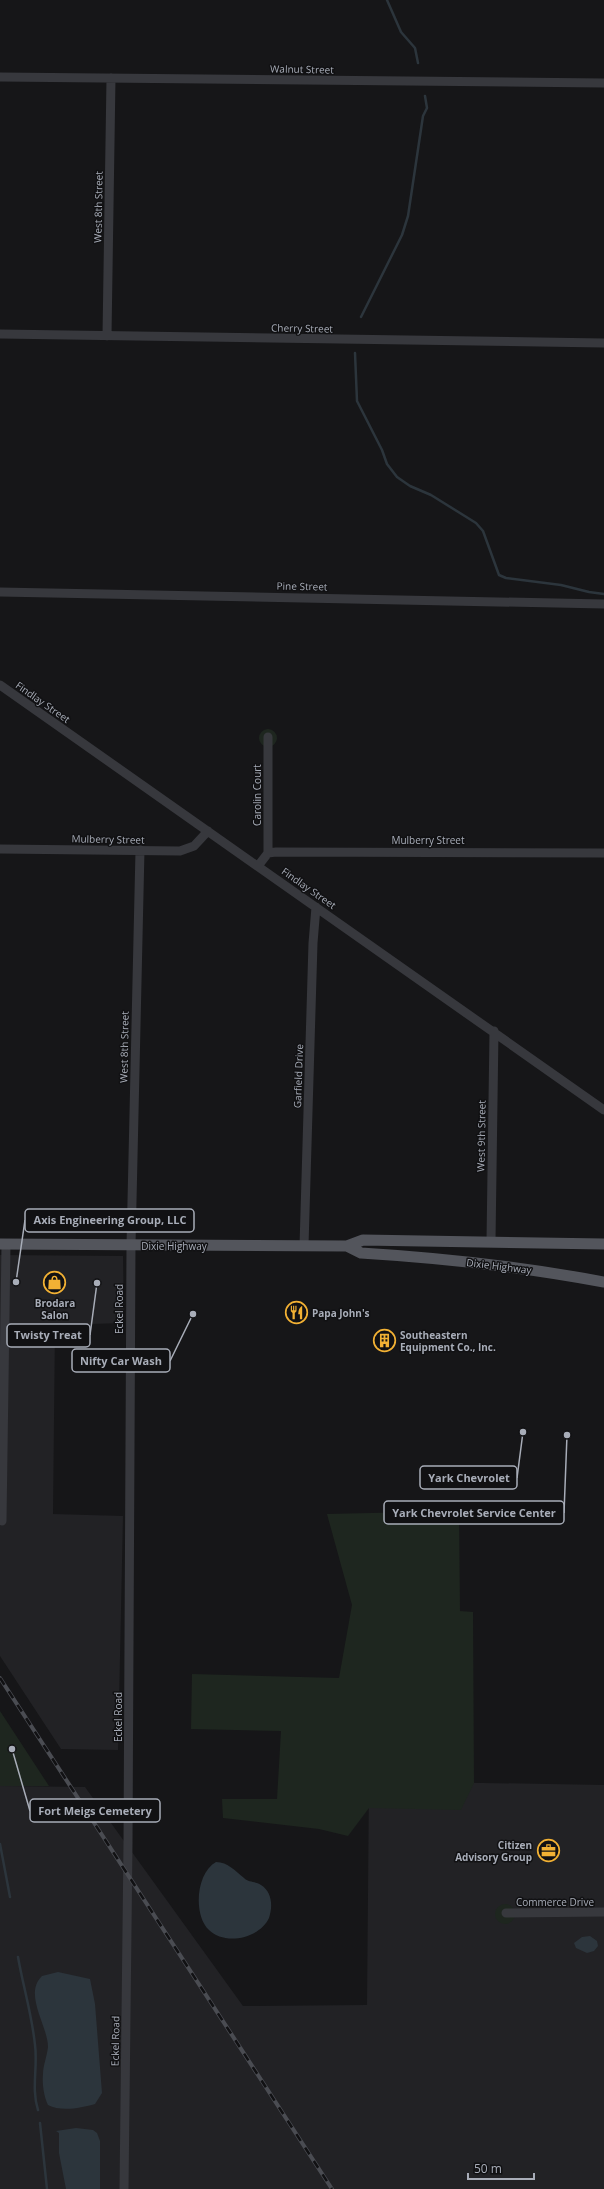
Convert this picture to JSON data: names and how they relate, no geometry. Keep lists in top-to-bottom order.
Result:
{
  "streets": {
    "main road": ["Dixie Highway"],
    "street": [
      "Walnut Street",
      "West 8th Street",
      "Cherry Street",
      "Pine Street",
      "Findlay Street",
      "Carolin Court",
      "Mulberry Street",
      "Garfield Drive",
      "West 9th Street",
      "Eckel Road",
      "Commerce Drive"
    ]
  },
  "crossings": [
    ["Walnut Street", "West 8th Street"],
    ["West 8th Street", "Cherry Street"],
    ["West 8th Street", "Mulberry Street"],
    ["West 8th Street", "Dixie Highway"],
    ["West 8th Street", "Eckel Road"],
    ["Findlay Street", "Mulberry Street"],
    ["Findlay Street", "Garfield Drive"],
    ["Findlay Street", "West 9th Street"],
    ["Carolin Court", "Mulberry Street"],
    ["Garfield Drive", "Dixie Highway"],
    ["West 9th Street", "Dixie Highway"],
    ["Dixie Highway", "Eckel Road"]
  ],
  "places": {
    "other": [
      "Axis Engineering Group, LLC",
      "Twisty Treat",
      "Nifty Car Wash",
      "Yark Chevrolet",
      "Yark Chevrolet Service Center",
      "Fort Meigs Cemetery"
    ],
    "shop": ["Brodara Salon"],
    "restaurant": ["Papa John's"],
    "building": ["Southeastern Equipment Co., Inc."],
    "office": ["Citizen Advisory Group"]
  },
  "scale_bar": "50 m"
}
